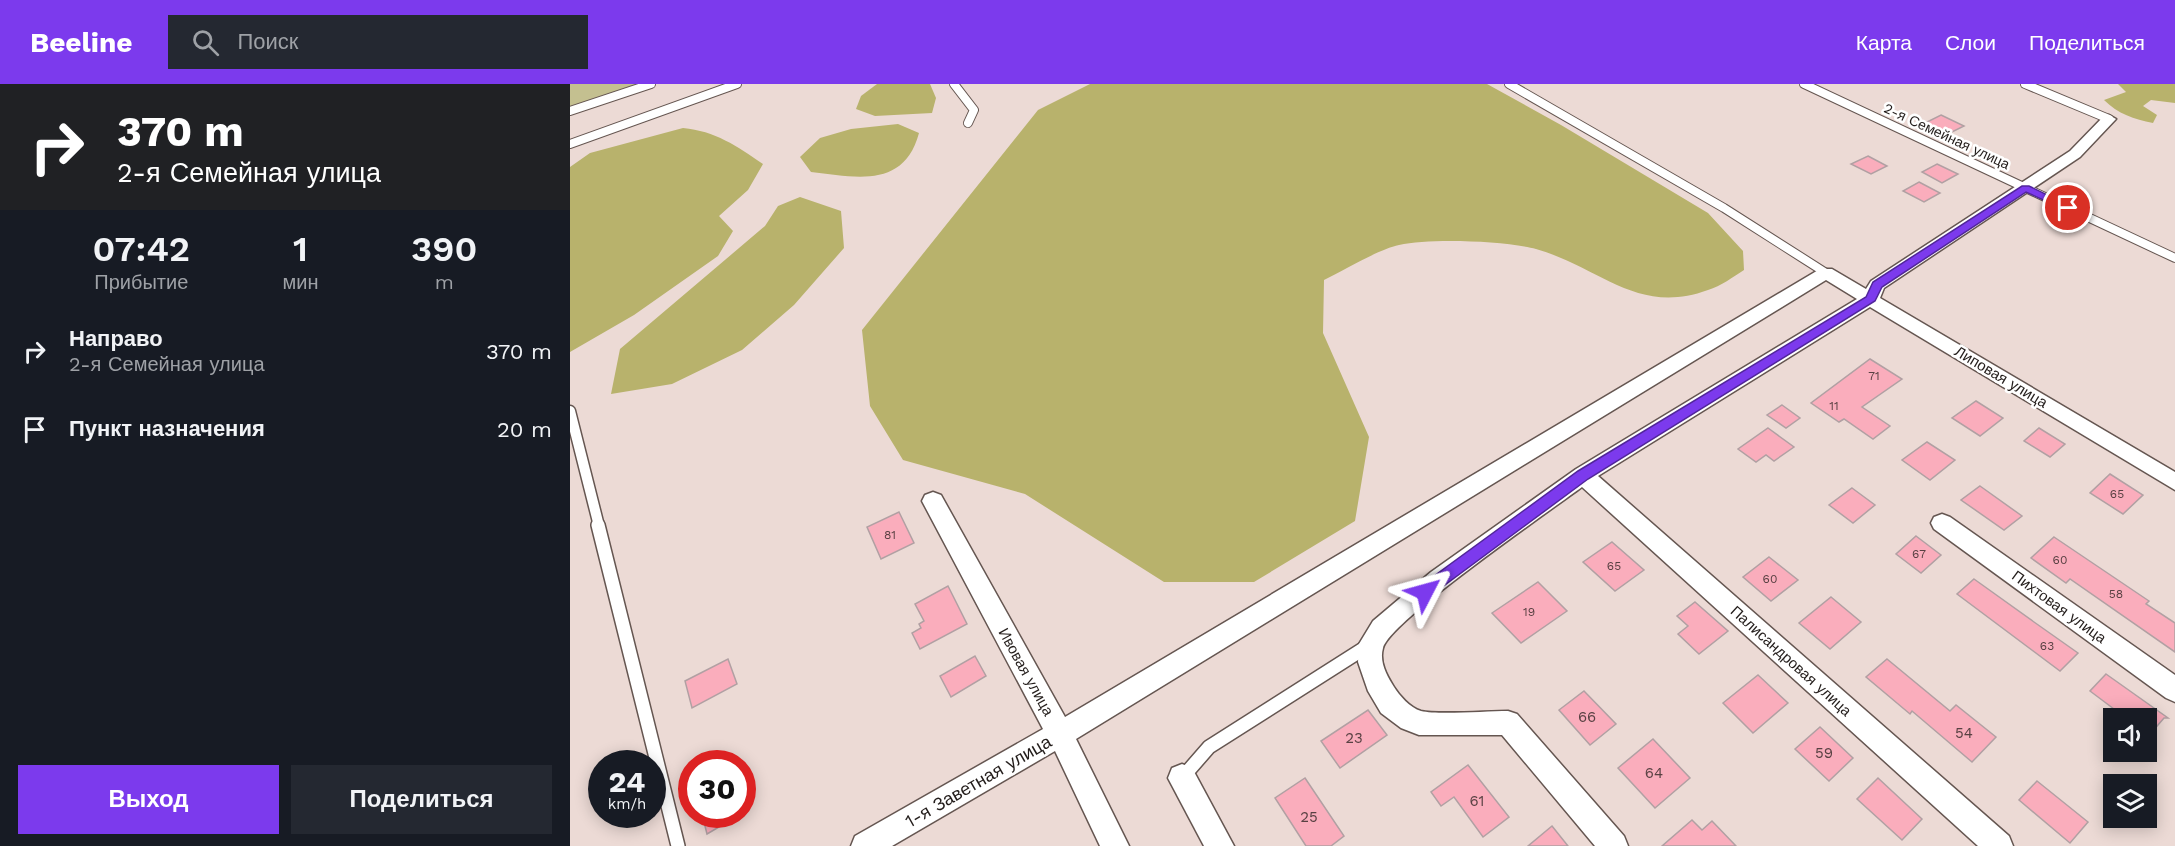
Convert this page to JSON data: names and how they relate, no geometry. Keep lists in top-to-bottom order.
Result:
{
  "streets": {
    "street": [
      "Липовая улица",
      "Пихтовая улица",
      "Палисандровая улица",
      "Ивовая улица",
      "1-я Заветная улица"
    ],
    "lane": ["2-я Семейная улица"]
  },
  "crossings": [
    ["Липовая улица", "1-я Заветная улица"],
    ["Ивовая улица", "1-я Заветная улица"]
  ],
  "house_numbers": [
    "71",
    "11",
    "65",
    "81",
    "67",
    "60",
    "65",
    "60",
    "58",
    "19",
    "63",
    "66",
    "54",
    "23",
    "59",
    "64",
    "61",
    "25"
  ],
  "page": {
    "header": "Beeline",
    "search": "Поиск",
    "nav": ["Карта", "Слои", "Поделиться"],
    "turn": ["370 m", "2-я Семейная улица"],
    "eta": [
      "07:42",
      "Прибытие",
      "1",
      "мин",
      "390",
      "m"
    ],
    "list": [
      {
        "name": "Направо",
        "note": "2-я Семейная улица",
        "value": "370 m"
      },
      {
        "name": "Пункт назначения",
        "value": "20 m"
      }
    ],
    "speed": "24 km/h",
    "limit": "30",
    "buttons": ["Выход", "Поделиться"]
  }
}
